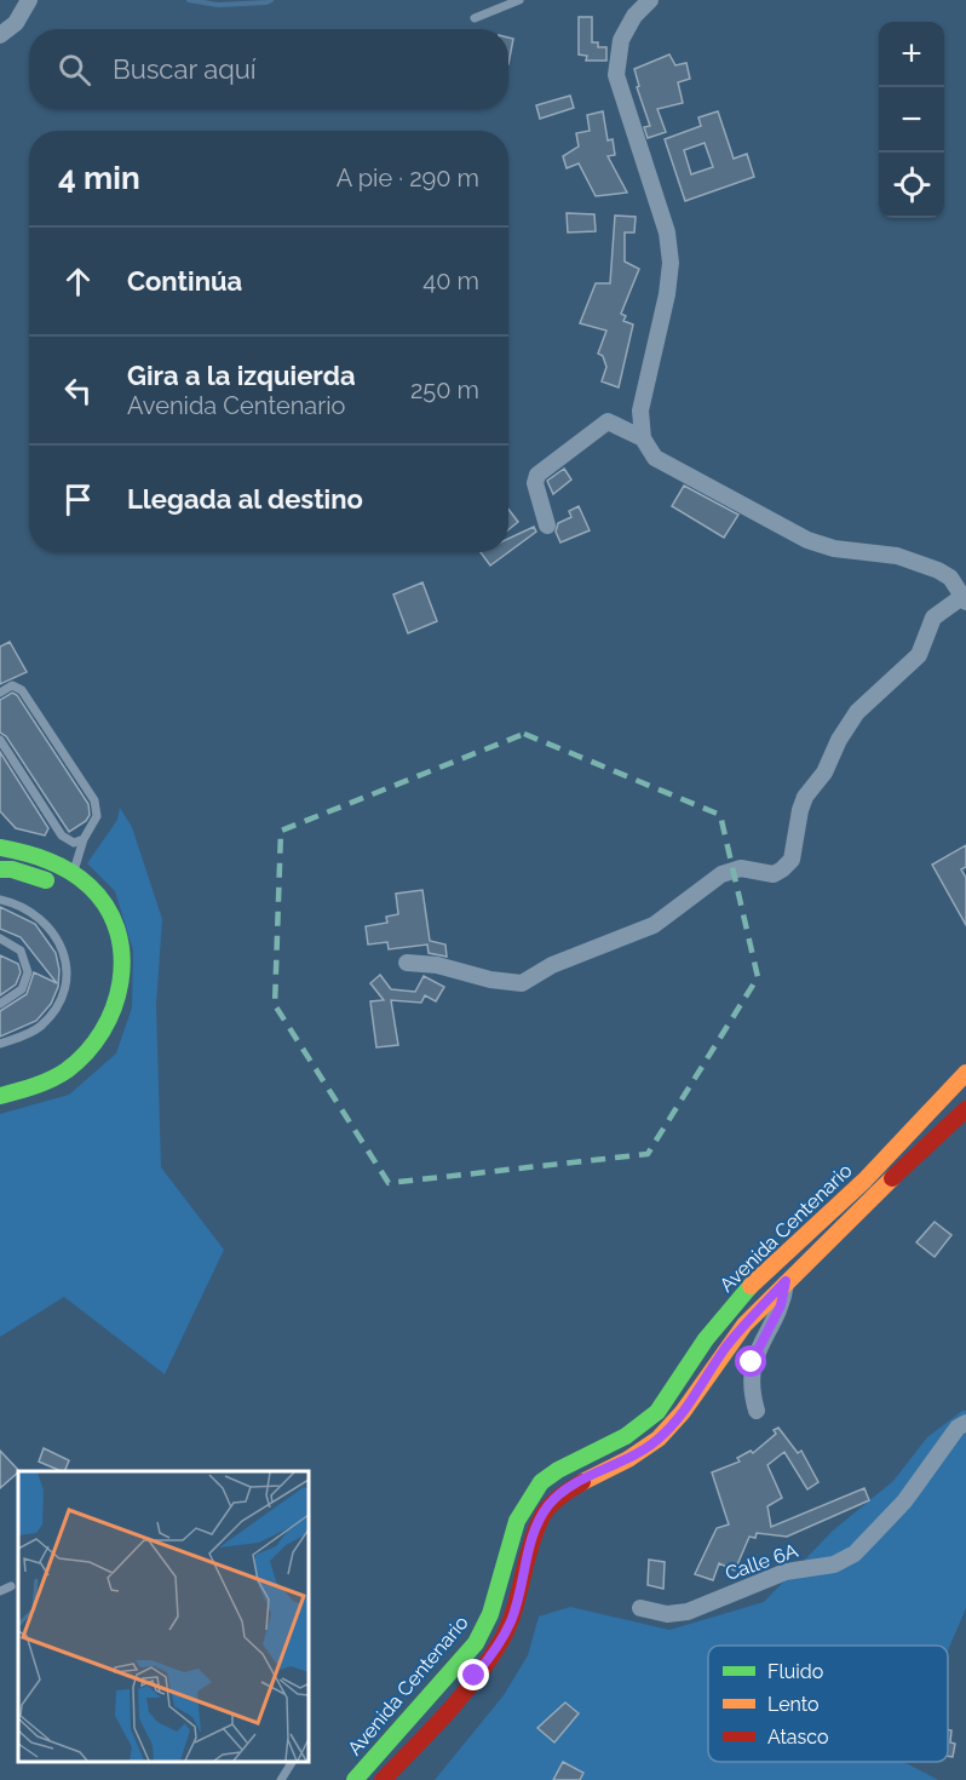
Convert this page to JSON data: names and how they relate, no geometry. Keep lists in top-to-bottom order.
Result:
{
  "streets": {
    "main road": ["Avenida Centenario"],
    "street": ["Calle 6A"]
  },
  "legend": ["Fluido", "Lento", "Atasco"],
  "page": {
    "map_buttons": ["+", "−"],
    "search": "Buscar aquí",
    "heading": ["4 min", "A pie · 290 m"],
    "list": [
      ["Continúa", "40 m"],
      ["Gira a la izquierda", "Avenida Centenario", "250 m"],
      "Llegada al destino"
    ]
  }
}
